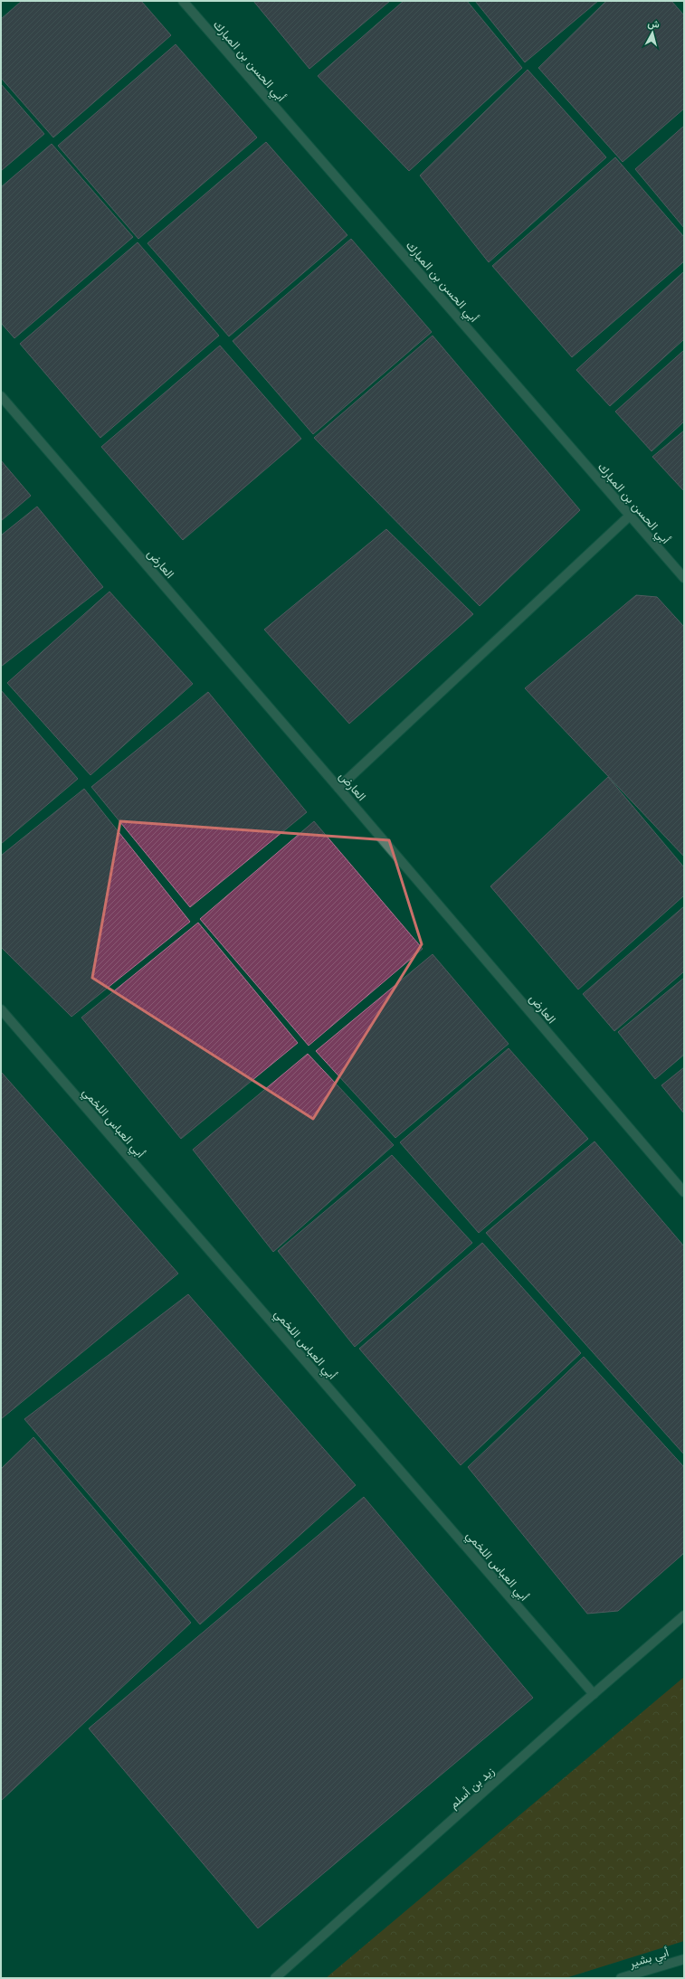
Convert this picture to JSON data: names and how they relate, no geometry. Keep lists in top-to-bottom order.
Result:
{
  "streets": {
    "street": [
      "أبي الحسن بن المبارك",
      "العارض",
      "أبي العباس اللخمي",
      "زيد بن أسلم",
      "أبي بشير"
    ]
  },
  "crossings": [
    ["أبي العباس اللخمي", "زيد بن أسلم"]
  ],
  "north": "top"
}
